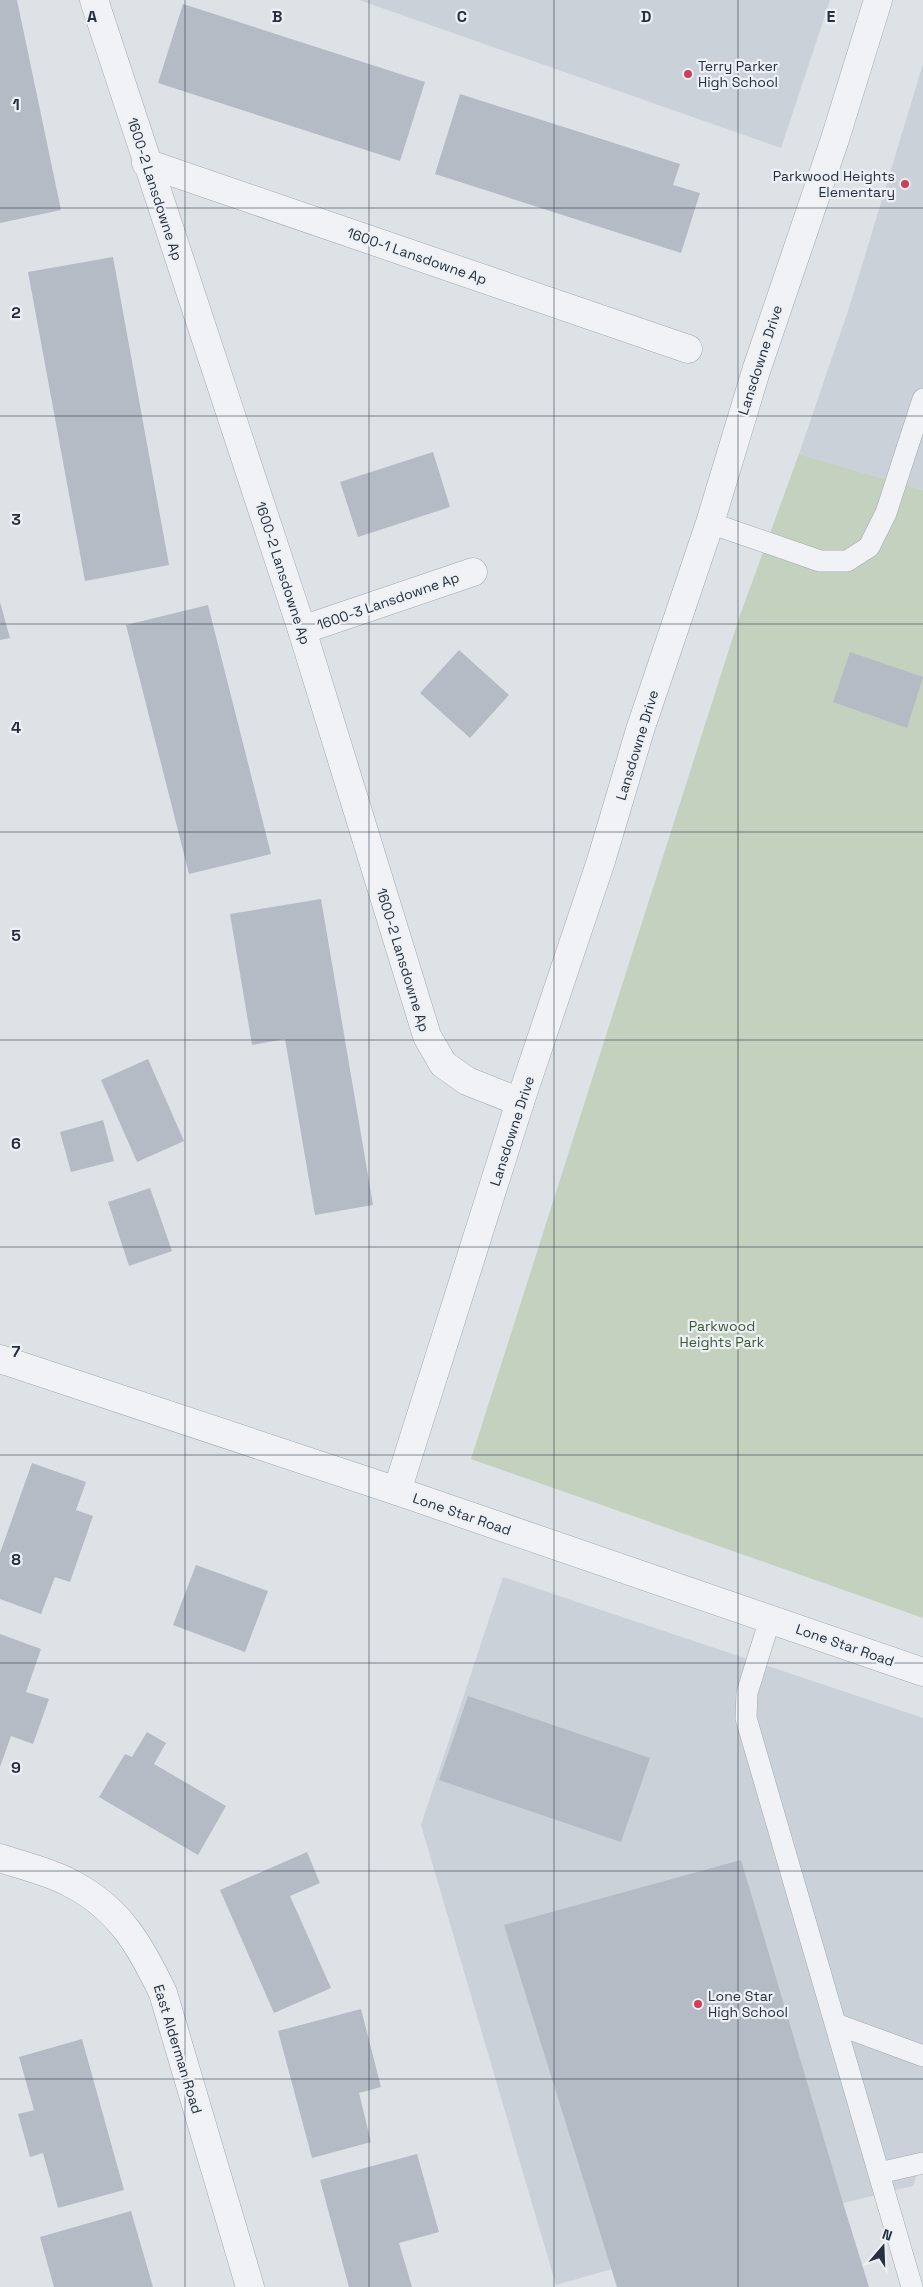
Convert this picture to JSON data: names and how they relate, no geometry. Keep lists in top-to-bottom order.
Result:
{
  "streets": {
    "street": [
      "1600-2 Lansdowne Ap",
      "1600-1 Lansdowne Ap",
      "Lansdowne Drive",
      "1600-3 Lansdowne Ap",
      "Lone Star Road",
      "East Alderman Road"
    ]
  },
  "crossings": [
    ["1600-2 Lansdowne Ap", "1600-1 Lansdowne Ap"],
    ["1600-2 Lansdowne Ap", "Lansdowne Drive"],
    ["1600-2 Lansdowne Ap", "1600-3 Lansdowne Ap"],
    ["Lansdowne Drive", "Lone Star Road"]
  ],
  "parks": ["Parkwood Heights Park"],
  "places": ["Terry Parker High School", "Parkwood Heights Elementary", "Lone Star High School"],
  "north": "top",
  "grid": {
    "columns": [
      "A",
      "B",
      "C",
      "D",
      "E"
    ],
    "rows": [
      "1",
      "2",
      "3",
      "4",
      "5",
      "6",
      "7",
      "8",
      "9"
    ]
  }
}
